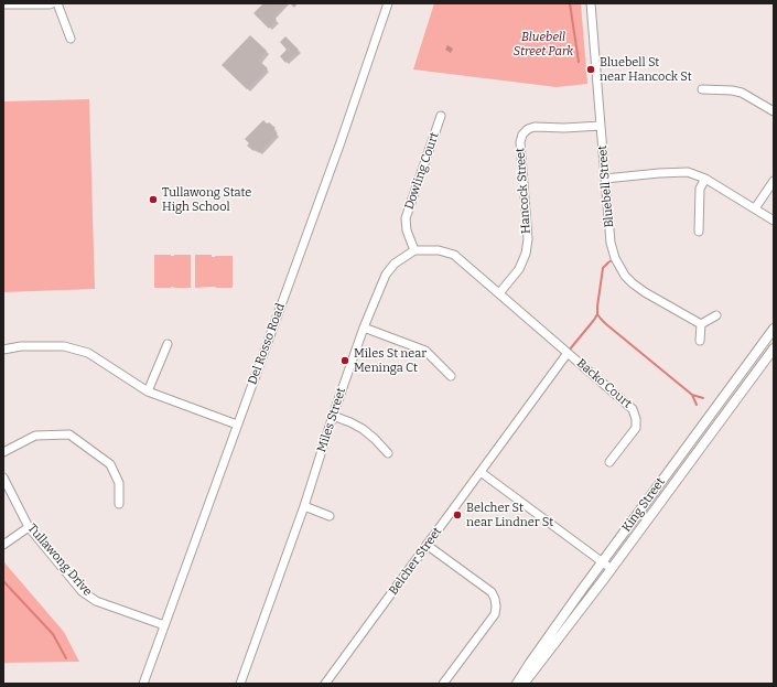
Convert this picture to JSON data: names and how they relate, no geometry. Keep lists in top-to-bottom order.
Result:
{
  "streets": {
    "main road": ["King Street"],
    "street": [
      "Dowling Court",
      "Bluebell Street",
      "Hancock Street",
      "Del Rosso Road",
      "Backo Court",
      "Miles Street",
      "Tullawong Drive",
      "Belcher Street"
    ]
  },
  "crossings": [
    ["Dowling Court", "Miles Street"],
    ["Bluebell Street", "Hancock Street"],
    ["Del Rosso Road", "Tullawong Drive"],
    ["Backo Court", "Belcher Street"]
  ],
  "parks": ["Bluebell Street Park"],
  "places": [
    "Bluebell St near Hancock St",
    "Tullawong State High School",
    "Miles St near Meninga Ct",
    "Belcher St near Lindner St"
  ]
}
